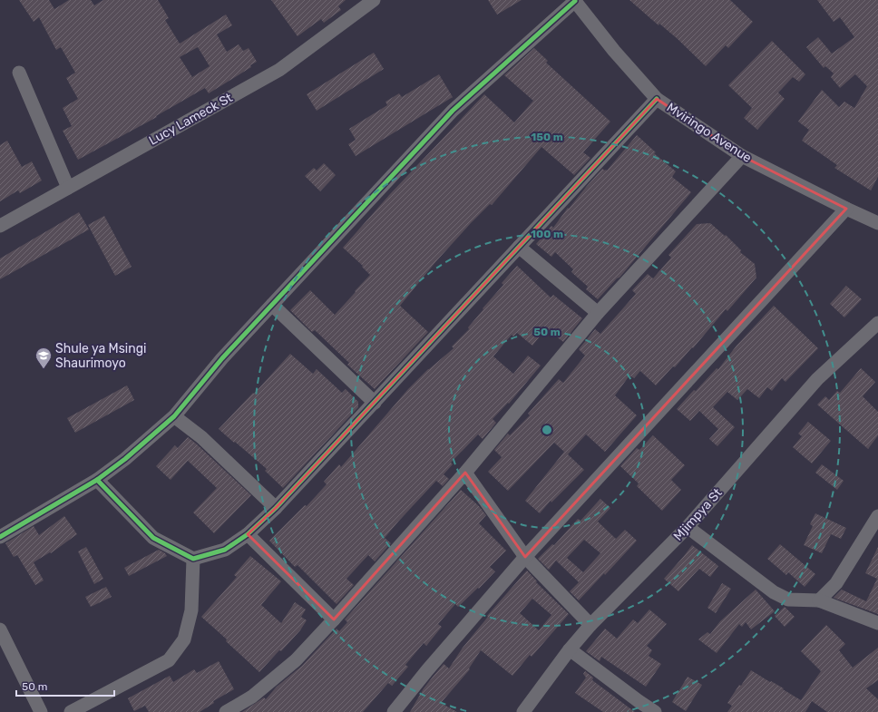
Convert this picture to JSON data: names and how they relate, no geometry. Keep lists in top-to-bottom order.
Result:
{
  "streets": {
    "street": ["Lucy Lameck St", "Mviringo Avenue", "Mjimpya St"]
  },
  "places": {
    "school or university": ["Shule ya Msingi Shaurimoyo"]
  },
  "scale_bar": "50 m",
  "rings": ["150 m", "100 m", "50 m"]
}
